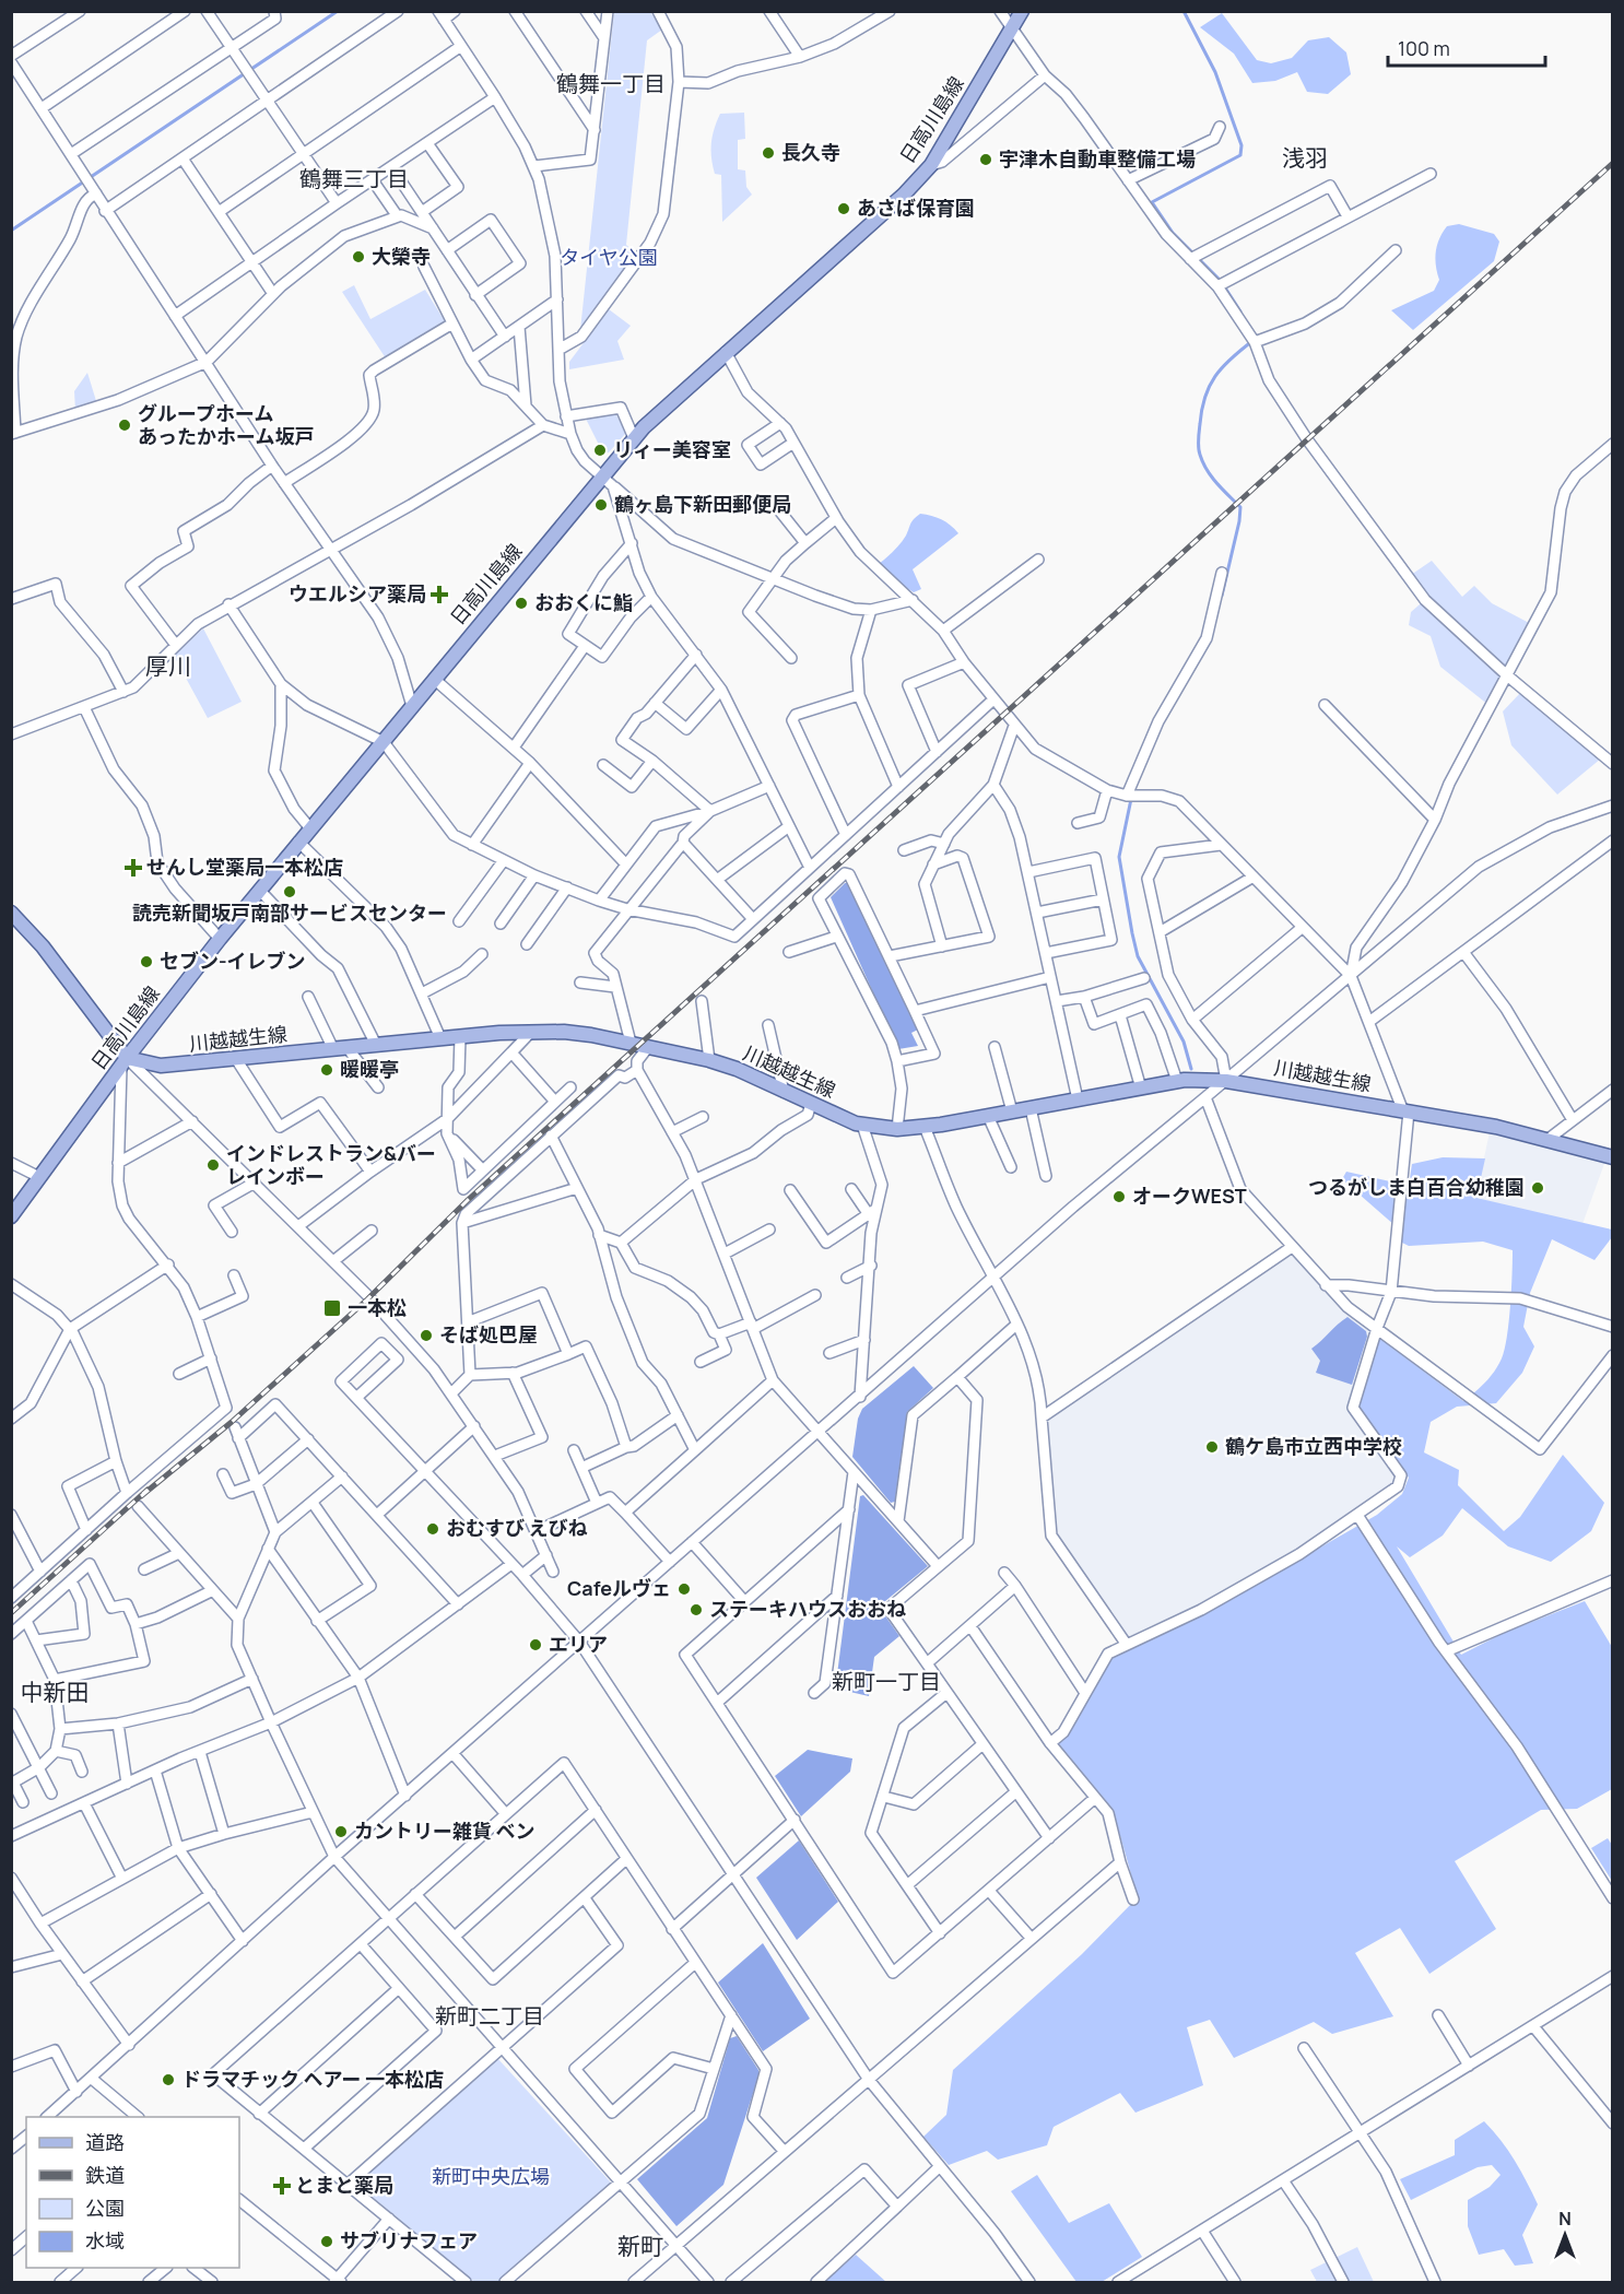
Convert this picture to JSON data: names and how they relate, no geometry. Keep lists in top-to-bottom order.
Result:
{
  "streets": {
    "main road": ["日高川島線", "川越越生線"]
  },
  "crossings": [
    ["日高川島線", "川越越生線"]
  ],
  "districts": [
    "鶴舞一丁目",
    "浅羽",
    "鶴舞三丁目",
    "厚川",
    "新町一丁目",
    "中新田",
    "新町二丁目",
    "新町"
  ],
  "parks": ["タイヤ公園", "新町中央広場"],
  "places": {
    "other": [
      "長久寺",
      "宇津木自動車整備工場",
      "あさば保育園",
      "大榮寺",
      "グループホーム あったかホーム坂戸",
      "リィー美容室",
      "鶴ヶ島下新田郵便局",
      "おおくに鮨",
      "読売新聞坂戸南部サービスセンター",
      "セブン-イレブン",
      "暖暖亭",
      "インドレストラン&バー レインボー",
      "つるがしま白百合幼稚園",
      "オークWEST",
      "そば処巴屋",
      "鶴ケ島市立西中学校",
      "おむすび えびね",
      "Cafeルヴェ",
      "ステーキハウスおおね",
      "エリア",
      "カントリー雑貨 ベン",
      "ドラマチック ヘアー 一本松店",
      "サブリナフェア"
    ],
    "health": ["ウエルシア薬局", "せんし堂薬局一本松店", "とまと薬局"],
    "transit": ["一本松"]
  },
  "legend": [
    "道路",
    "鉄道",
    "公園",
    "水域"
  ],
  "scale_bar": "100 m",
  "north": "top"
}
